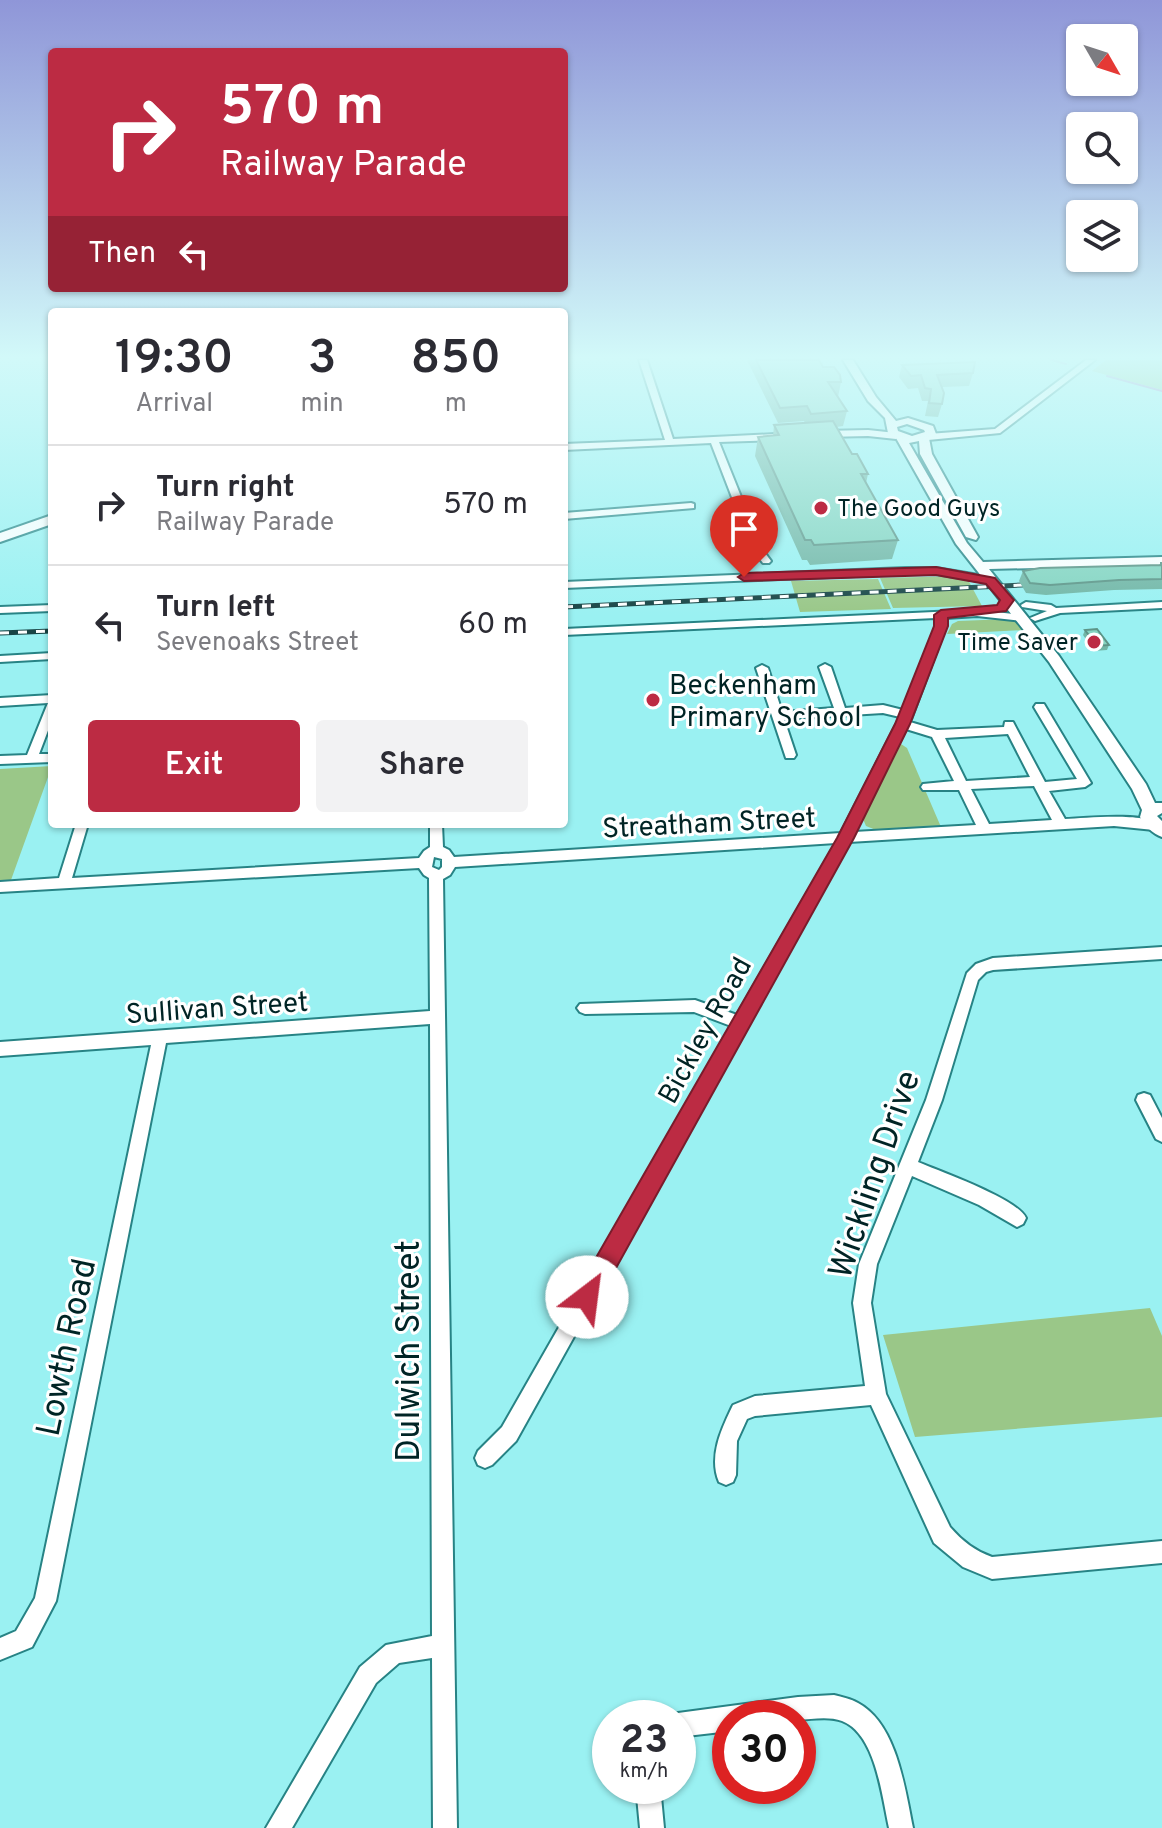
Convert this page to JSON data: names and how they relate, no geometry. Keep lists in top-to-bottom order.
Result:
{
  "streets": {
    "street": [
      "Streatham Street",
      "Sullivan Street",
      "Bickley Road",
      "Wickling Drive",
      "Lowth Road",
      "Dulwich Street"
    ]
  },
  "crossings": [
    ["Streatham Street", "Bickley Road"],
    ["Streatham Street", "Dulwich Street"],
    ["Sullivan Street", "Lowth Road"],
    ["Sullivan Street", "Dulwich Street"]
  ],
  "places": ["The Good Guys", "Time Saver", "Beckenham Primary School"],
  "north": "bottom right",
  "page": {
    "turn": ["570 m", "Railway Parade"],
    "then": "Then",
    "eta": [
      "19:30",
      "Arrival",
      "3",
      "min",
      "850",
      "m"
    ],
    "list": [
      {
        "name": "Turn right",
        "note": "Railway Parade",
        "value": "570 m"
      },
      {
        "name": "Turn left",
        "note": "Sevenoaks Street",
        "value": "60 m"
      }
    ],
    "buttons": ["Exit", "Share"],
    "speed": "23 km/h",
    "limit": "30"
  }
}
